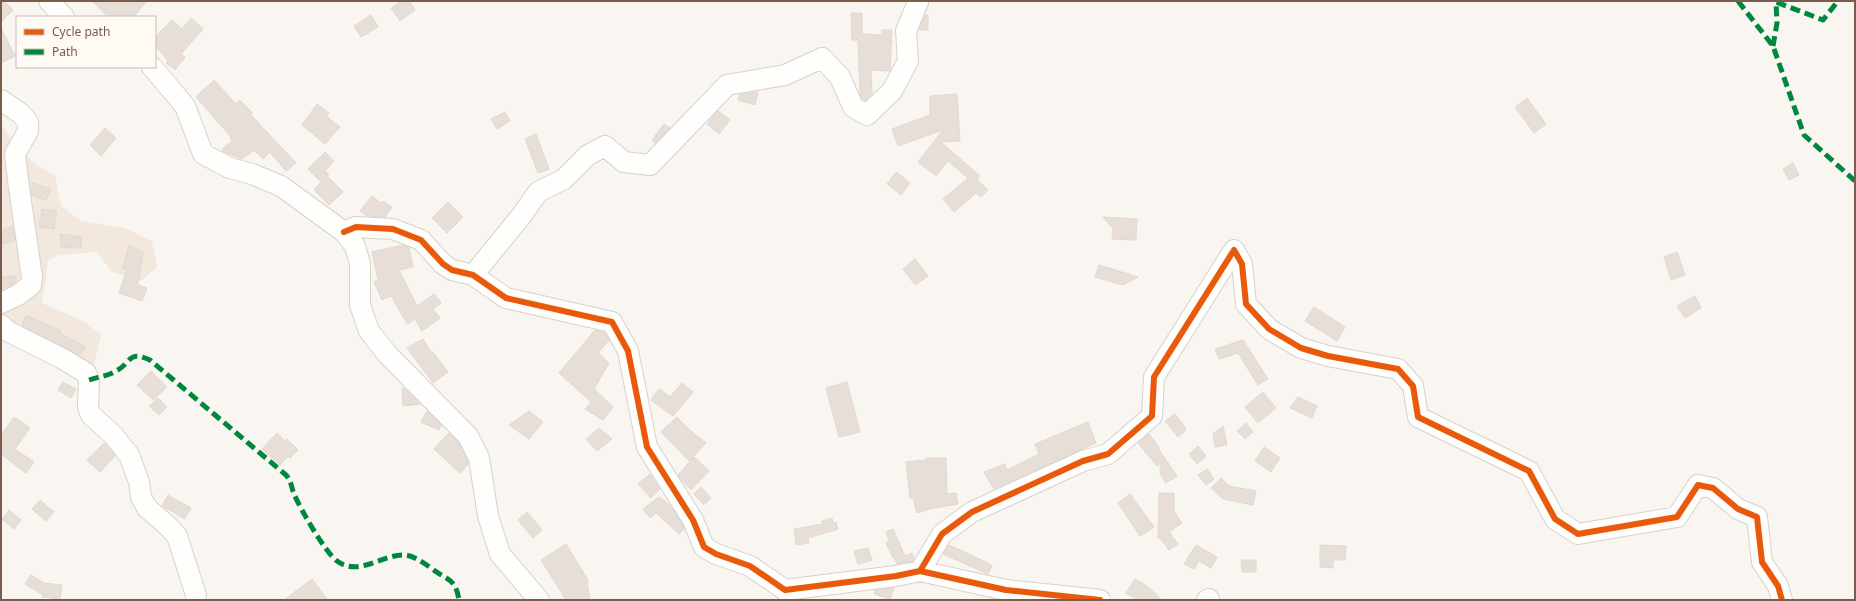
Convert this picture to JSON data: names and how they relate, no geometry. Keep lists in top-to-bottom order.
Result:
{
  "legend": ["Cycle path", "Path"]
}
